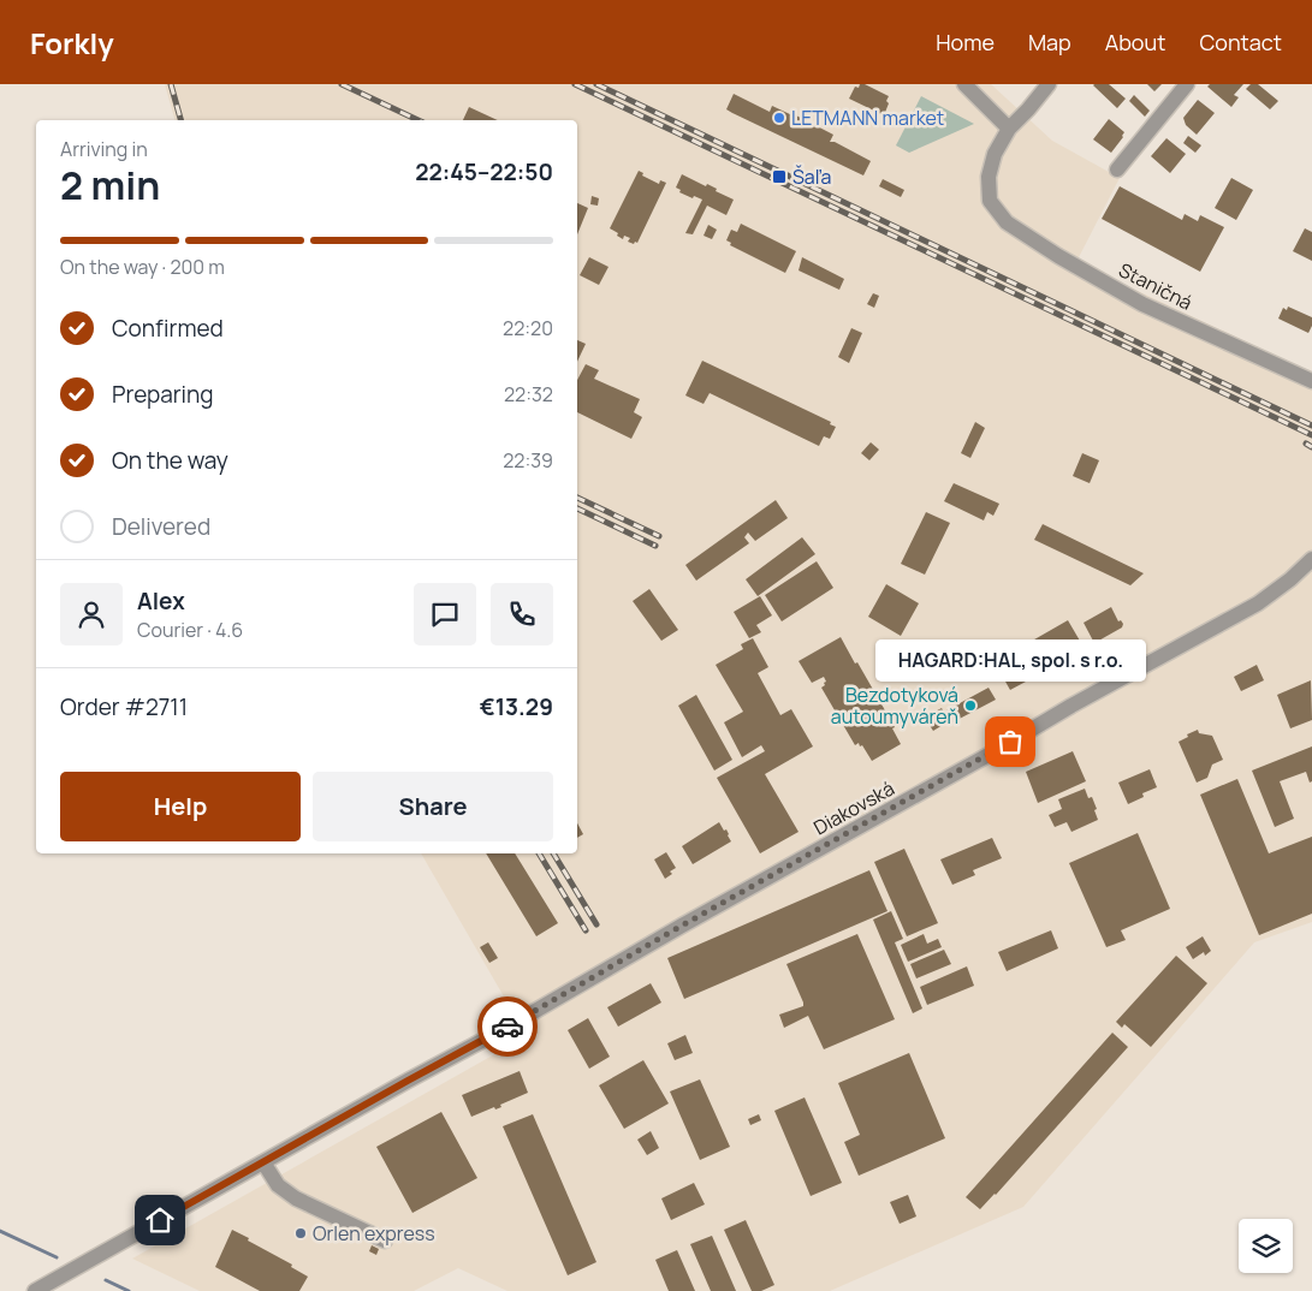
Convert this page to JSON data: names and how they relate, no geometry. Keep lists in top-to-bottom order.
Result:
{
  "streets": {
    "street": ["Staničná", "Diakovská"]
  },
  "places": {
    "other": [
      "LETMANN market",
      "Bezdotyková autoumyváreň",
      "HAGARD:HAL, spol. s r.o.",
      "Orlen express"
    ],
    "transit": ["Šaľa"]
  },
  "page": {
    "header": "Forkly",
    "nav": [
      "Home",
      "Map",
      "About",
      "Contact"
    ],
    "heading": ["2 min", "Arriving in", "22:45–22:50"],
    "panel": [
      "Alex",
      "Courier · 4.6",
      "Order #2711",
      "€13.29"
    ],
    "bar": "On the way · 200 m",
    "list": [
      ["Confirmed", "22:20"],
      ["Preparing", "22:32"],
      ["On the way", "22:39"],
      "Delivered"
    ],
    "bubble": "HAGARD:HAL, spol. s r.o.",
    "buttons": ["Help", "Share"]
  }
}
